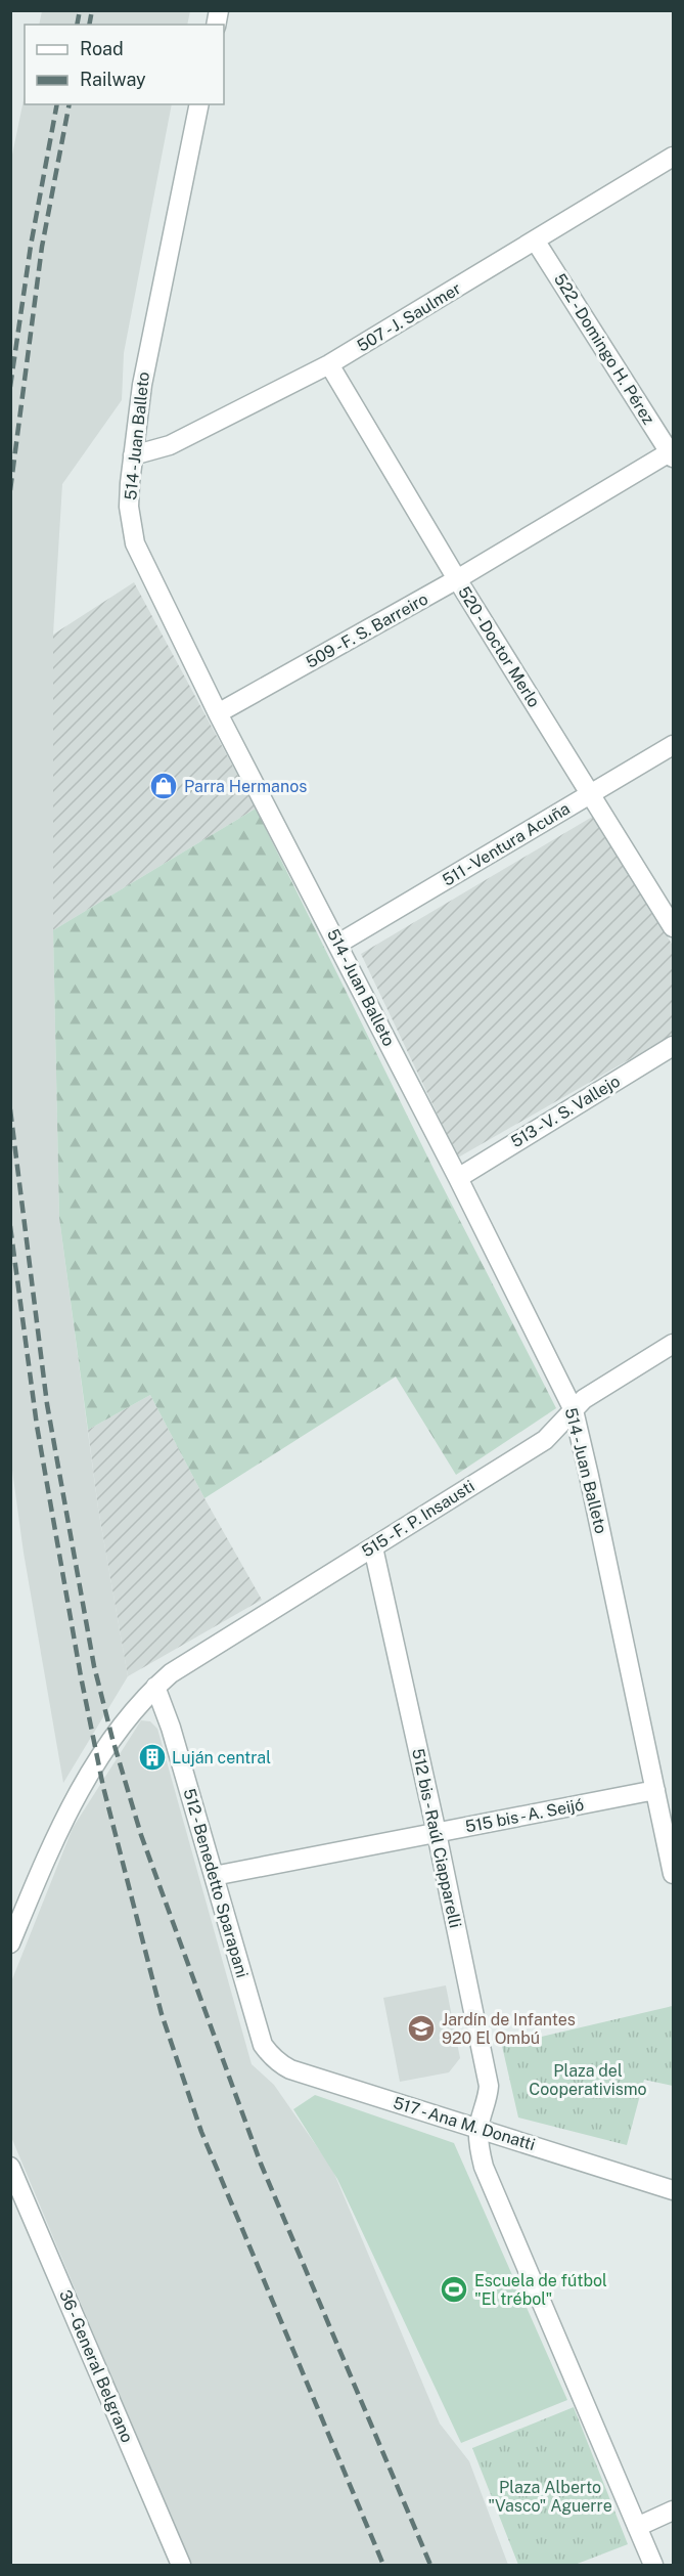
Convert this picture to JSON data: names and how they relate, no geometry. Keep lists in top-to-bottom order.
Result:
{
  "streets": {
    "street": [
      "507 - J. Saulmer",
      "522 - Domingo H. Pérez",
      "514 - Juan Balleto",
      "509 - F. S. Barreiro",
      "520 - Doctor Merlo",
      "511 - Ventura Acuña",
      "513 - V. S. Vallejo",
      "515 - F. P. Insausti",
      "515 bis - A. Seijó",
      "512 bis - Raúl Ciapparelli",
      "512 - Benedetto Sparapani",
      "517 - Ana M. Donatti",
      "36 - General Belgrano"
    ]
  },
  "crossings": [
    ["507 - J. Saulmer", "522 - Domingo H. Pérez"],
    ["507 - J. Saulmer", "514 - Juan Balleto"],
    ["507 - J. Saulmer", "520 - Doctor Merlo"],
    ["522 - Domingo H. Pérez", "509 - F. S. Barreiro"],
    ["514 - Juan Balleto", "509 - F. S. Barreiro"],
    ["514 - Juan Balleto", "511 - Ventura Acuña"],
    ["514 - Juan Balleto", "513 - V. S. Vallejo"],
    ["514 - Juan Balleto", "515 - F. P. Insausti"],
    ["514 - Juan Balleto", "515 bis - A. Seijó"],
    ["509 - F. S. Barreiro", "520 - Doctor Merlo"],
    ["520 - Doctor Merlo", "511 - Ventura Acuña"],
    ["515 - F. P. Insausti", "512 bis - Raúl Ciapparelli"],
    ["515 - F. P. Insausti", "512 - Benedetto Sparapani"],
    ["515 bis - A. Seijó", "512 bis - Raúl Ciapparelli"],
    ["515 bis - A. Seijó", "512 - Benedetto Sparapani"],
    ["512 bis - Raúl Ciapparelli", "517 - Ana M. Donatti"],
    ["512 - Benedetto Sparapani", "517 - Ana M. Donatti"]
  ],
  "parks": ["Plaza del Cooperativismo", "Plaza Alberto \"Vasco\" Aguerre"],
  "places": {
    "shop": ["Parra Hermanos"],
    "building": ["Luján central"],
    "school or university": ["Jardín de Infantes 920 El Ombú"],
    "sports": ["Escuela de fútbol \"El trébol\""]
  },
  "legend": ["Road", "Railway"]
}
